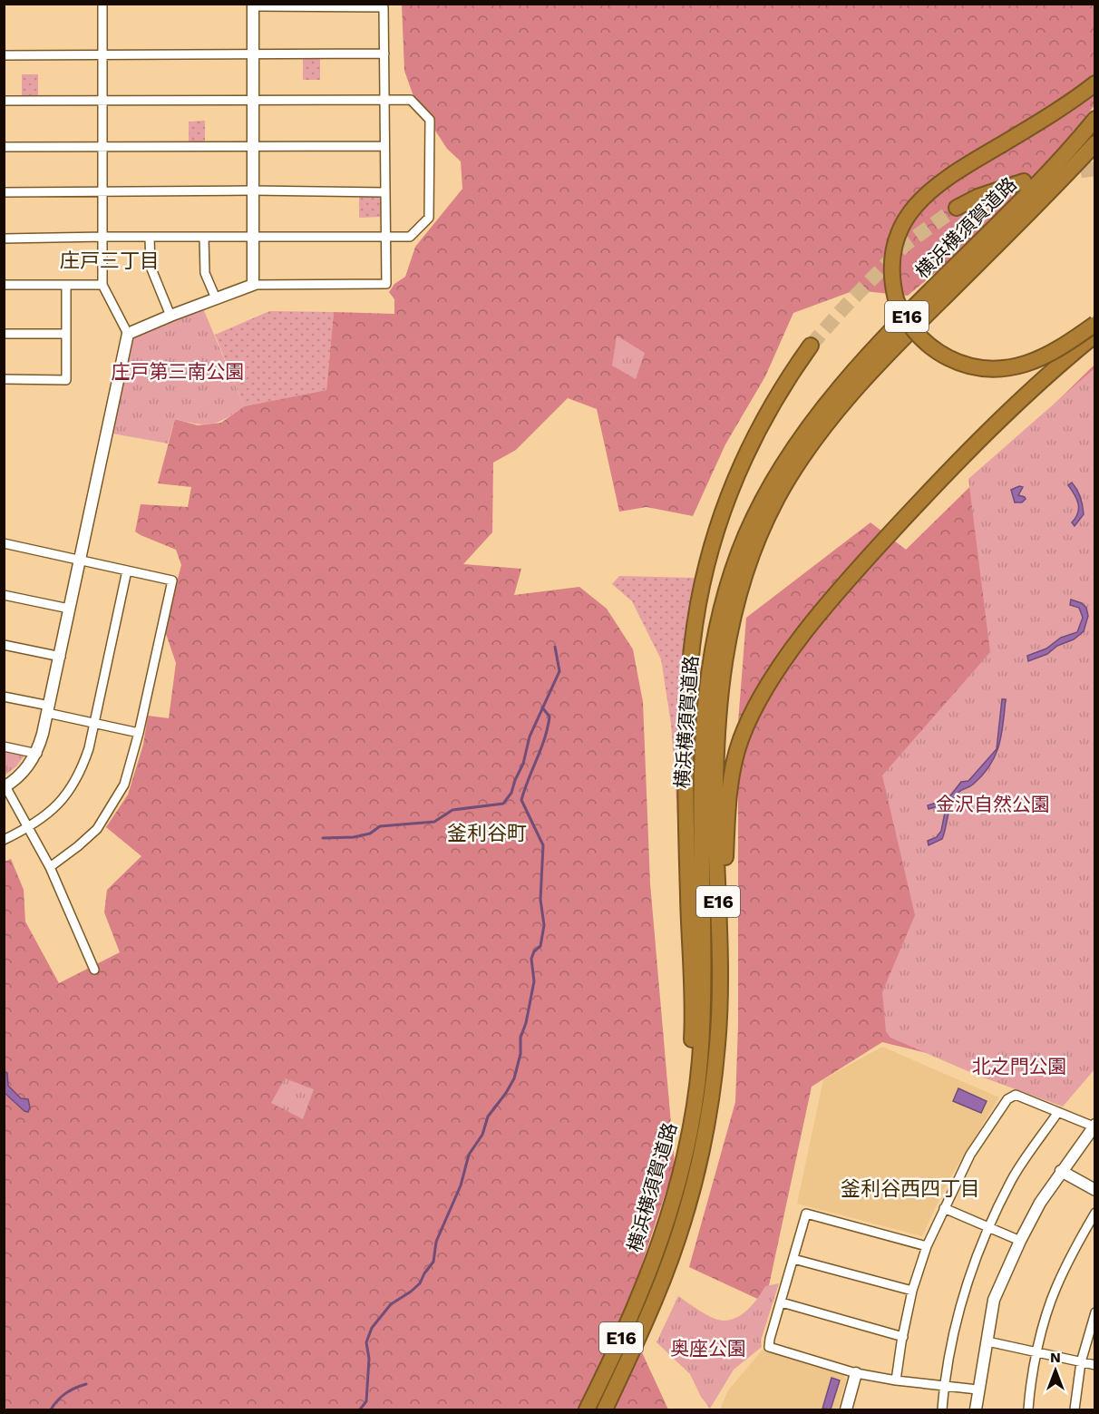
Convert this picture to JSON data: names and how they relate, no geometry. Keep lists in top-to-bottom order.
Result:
{
  "streets": {
    "highway": ["横浜横須賀道路", "E16"]
  },
  "crossings": [
    ["横浜横須賀道路", "E16"]
  ],
  "districts": ["庄戸三丁目", "釜利谷町", "釜利谷西四丁目"],
  "parks": [
    "庄戸第三南公園",
    "金沢自然公園",
    "北之門公園",
    "奥座公園"
  ],
  "north": "top"
}
